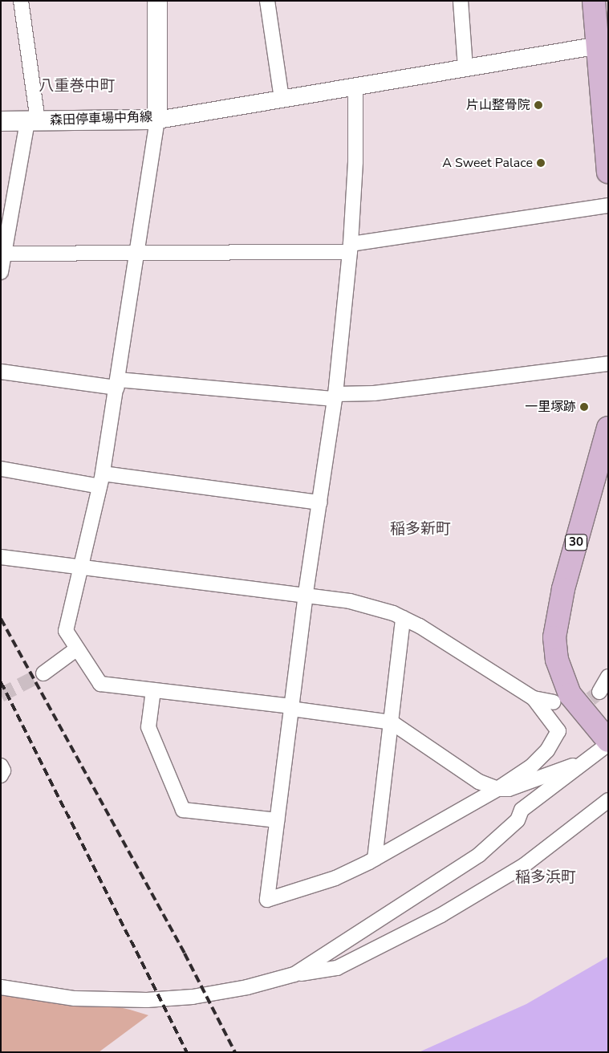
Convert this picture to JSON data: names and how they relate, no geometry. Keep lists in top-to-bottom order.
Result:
{
  "streets": {
    "main road": ["森田停車場中角線", "30"]
  },
  "districts": ["八重巻中町", "稲多新町", "稲多浜町"],
  "places": ["片山整骨院", "A Sweet Palace", "一里塚跡"]
}
